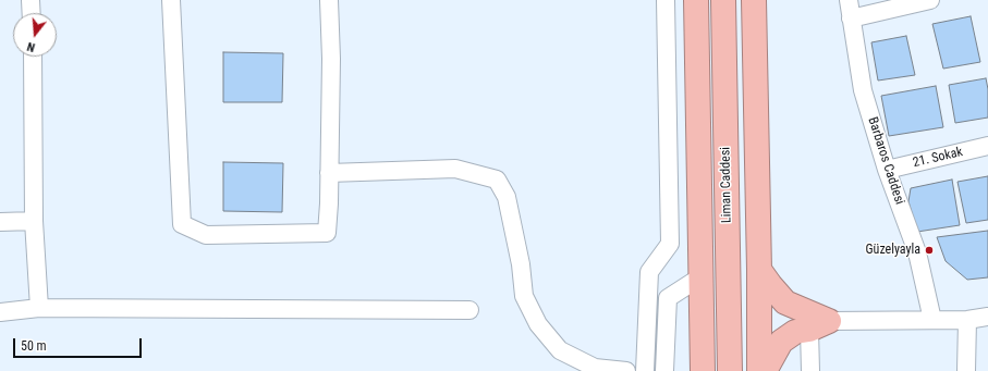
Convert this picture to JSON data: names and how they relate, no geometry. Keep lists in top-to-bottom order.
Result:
{
  "streets": {
    "highway": ["Liman Caddesi"],
    "street": ["21. Sokak", "Barbaros Caddesi"]
  },
  "crossings": [
    ["21. Sokak", "Barbaros Caddesi"]
  ],
  "places": ["Güzelyayla"],
  "scale_bar": "50 m",
  "north": "bottom"
}
